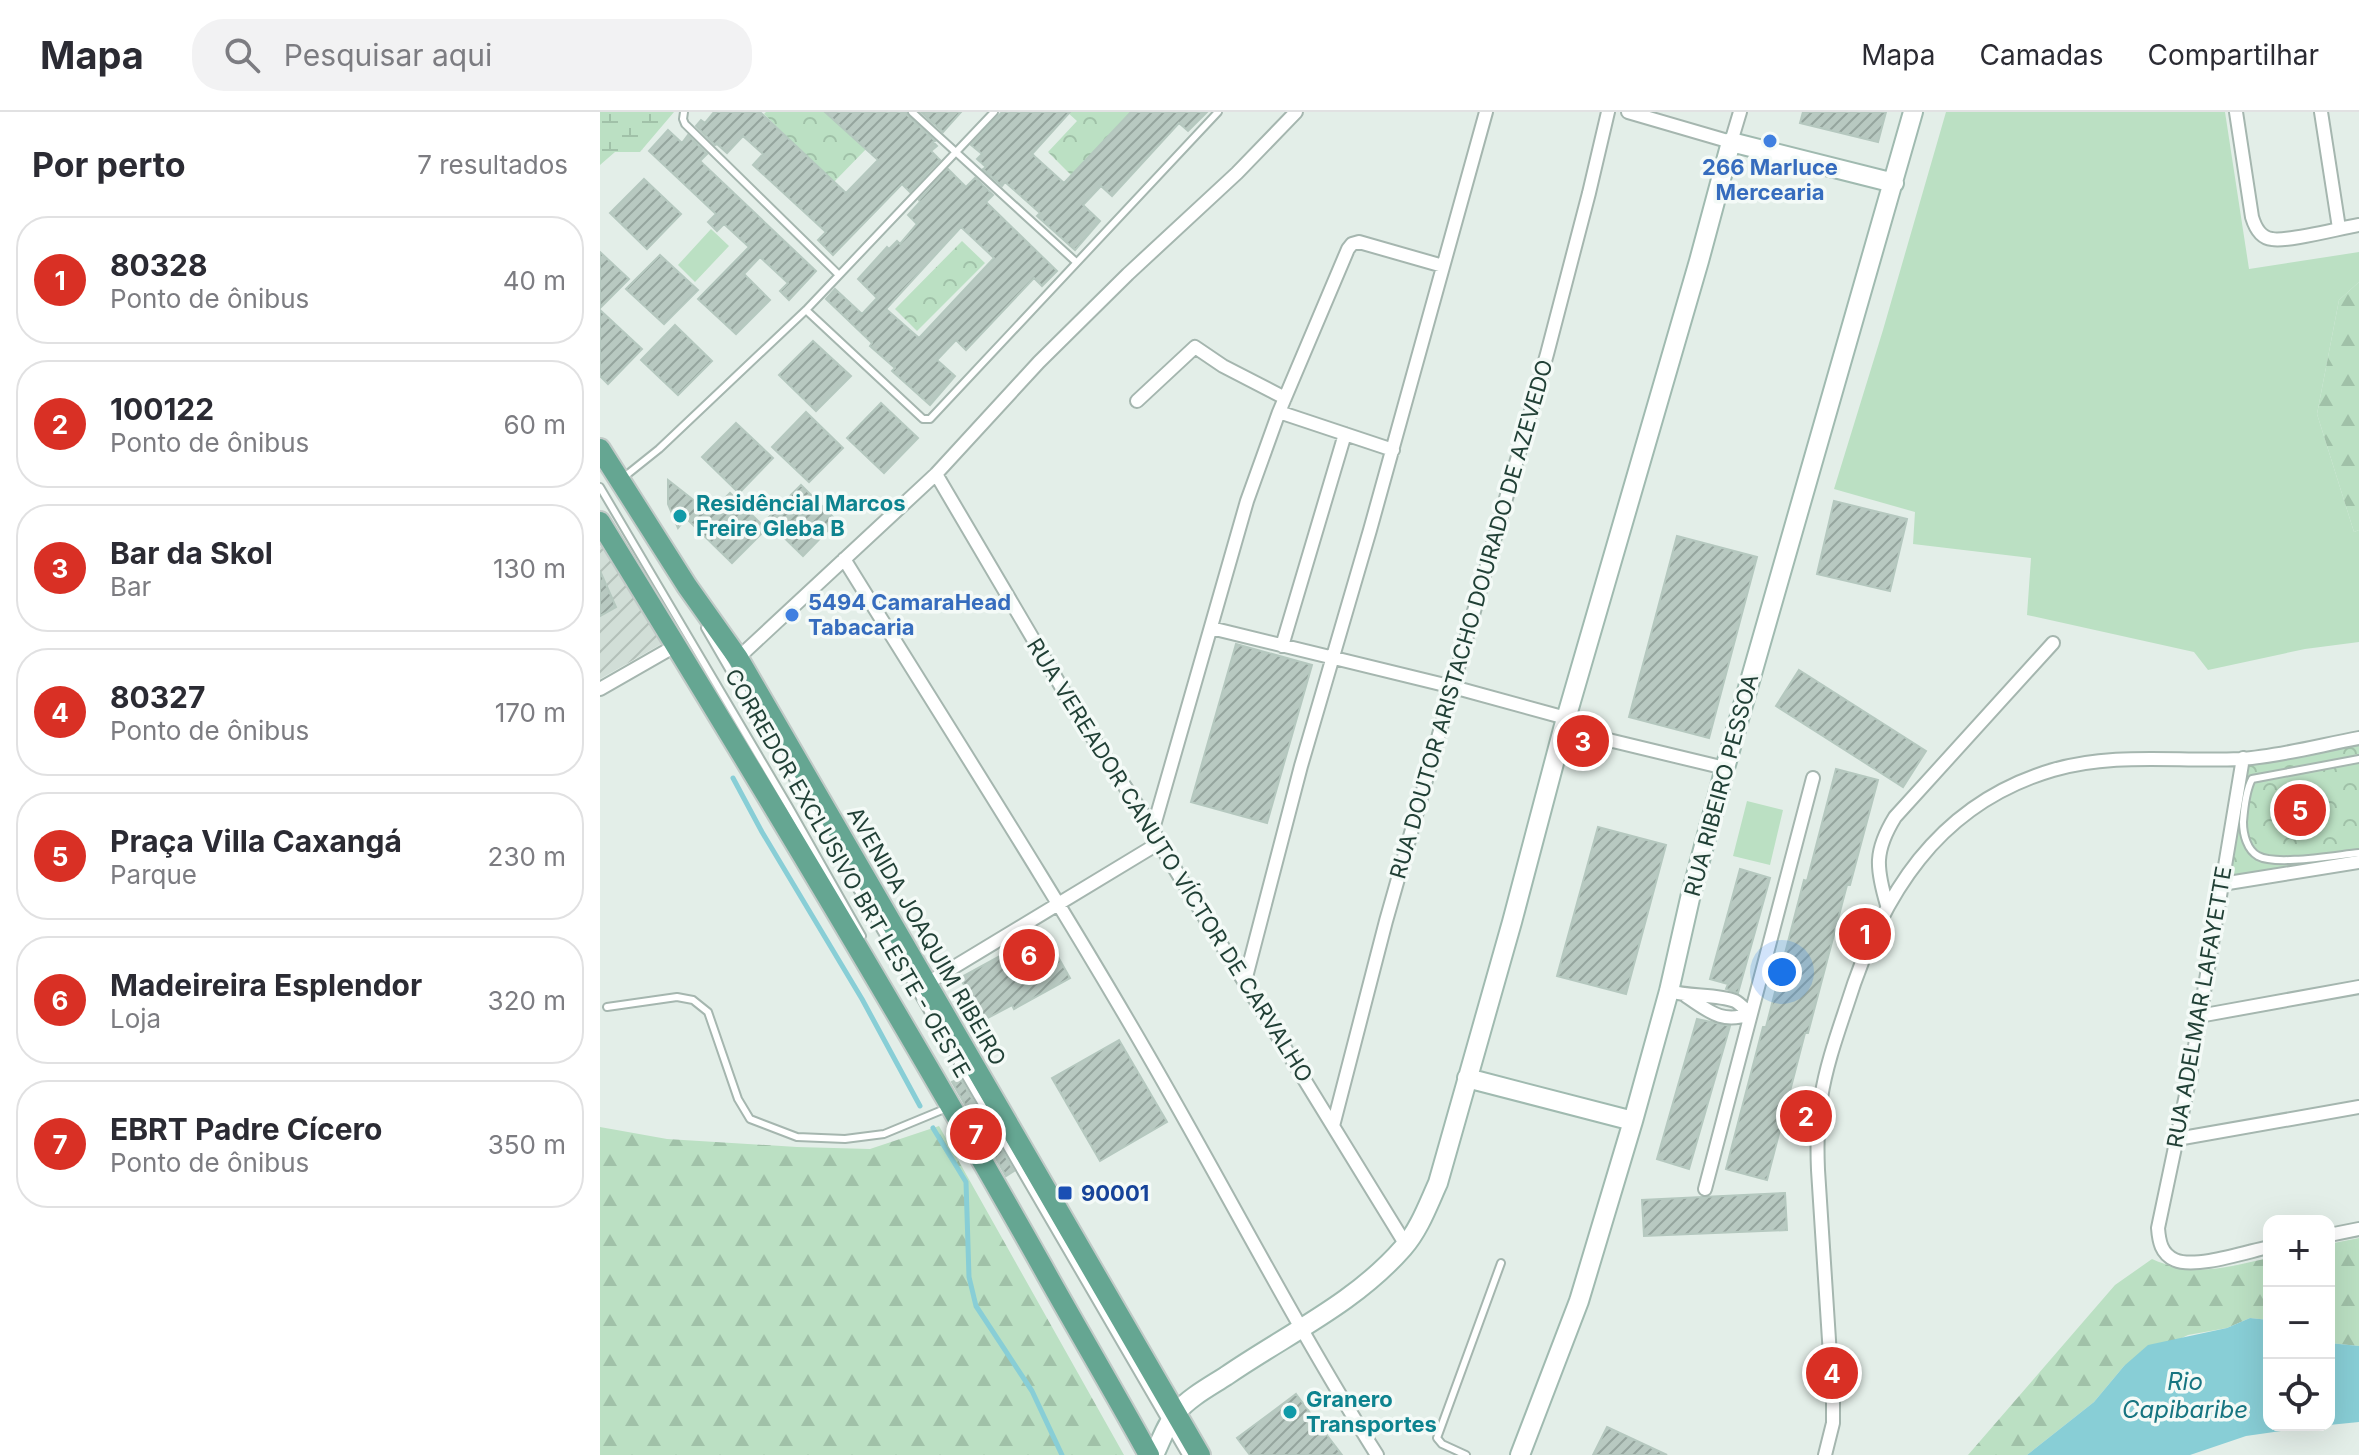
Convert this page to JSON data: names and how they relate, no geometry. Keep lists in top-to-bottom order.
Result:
{
  "streets": {
    "main road": ["RUA RIBEIRO PESSOA", "AVENIDA JOAQUIM RIBEIRO"],
    "street": ["RUA DOUTOR ARISTACHO DOURADO DE AZEVEDO", "RUA VEREADOR CANUTO VÍCTOR DE CARVALHO", "RUA ADELMAR LAFAYETTE"],
    "lane": ["CORREDOR EXCLUSIVO BRT LESTE - OESTE"]
  },
  "crossings": [
    ["RUA DOUTOR ARISTACHO DOURADO DE AZEVEDO", "RUA VEREADOR CANUTO VÍCTOR DE CARVALHO"],
    ["CORREDOR EXCLUSIVO BRT LESTE - OESTE", "AVENIDA JOAQUIM RIBEIRO"]
  ],
  "water": ["Rio Capibaribe"],
  "places": {
    "other": [
      "266 Marluce Mercearia",
      "Residêncial Marcos Freire Gleba B",
      "5494 CamaraHead Tabacaria",
      "Granero Transportes"
    ],
    "transit": ["90001"]
  },
  "page": {
    "header": "Mapa",
    "search": "Pesquisar aqui",
    "nav": ["Mapa", "Camadas", "Compartilhar"],
    "heading": ["Por perto", "7 resultados"],
    "list": [
      {
        "mark": "1",
        "name": "80328",
        "note": "Ponto de ônibus",
        "value": "40 m"
      },
      {
        "mark": "2",
        "name": "100122",
        "note": "Ponto de ônibus",
        "value": "60 m"
      },
      {
        "mark": "3",
        "name": "Bar da Skol",
        "note": "Bar",
        "value": "130 m"
      },
      {
        "mark": "4",
        "name": "80327",
        "note": "Ponto de ônibus",
        "value": "170 m"
      },
      {
        "mark": "5",
        "name": "Praça Villa Caxangá",
        "note": "Parque",
        "value": "230 m"
      },
      {
        "mark": "6",
        "name": "Madeireira Esplendor",
        "note": "Loja",
        "value": "320 m"
      },
      {
        "mark": "7",
        "name": "EBRT Padre Cícero",
        "note": "Ponto de ônibus",
        "value": "350 m"
      }
    ],
    "pins": [
      "3",
      "5",
      "1",
      "6",
      "2",
      "7",
      "4"
    ],
    "map_buttons": ["+", "−"]
  }
}
